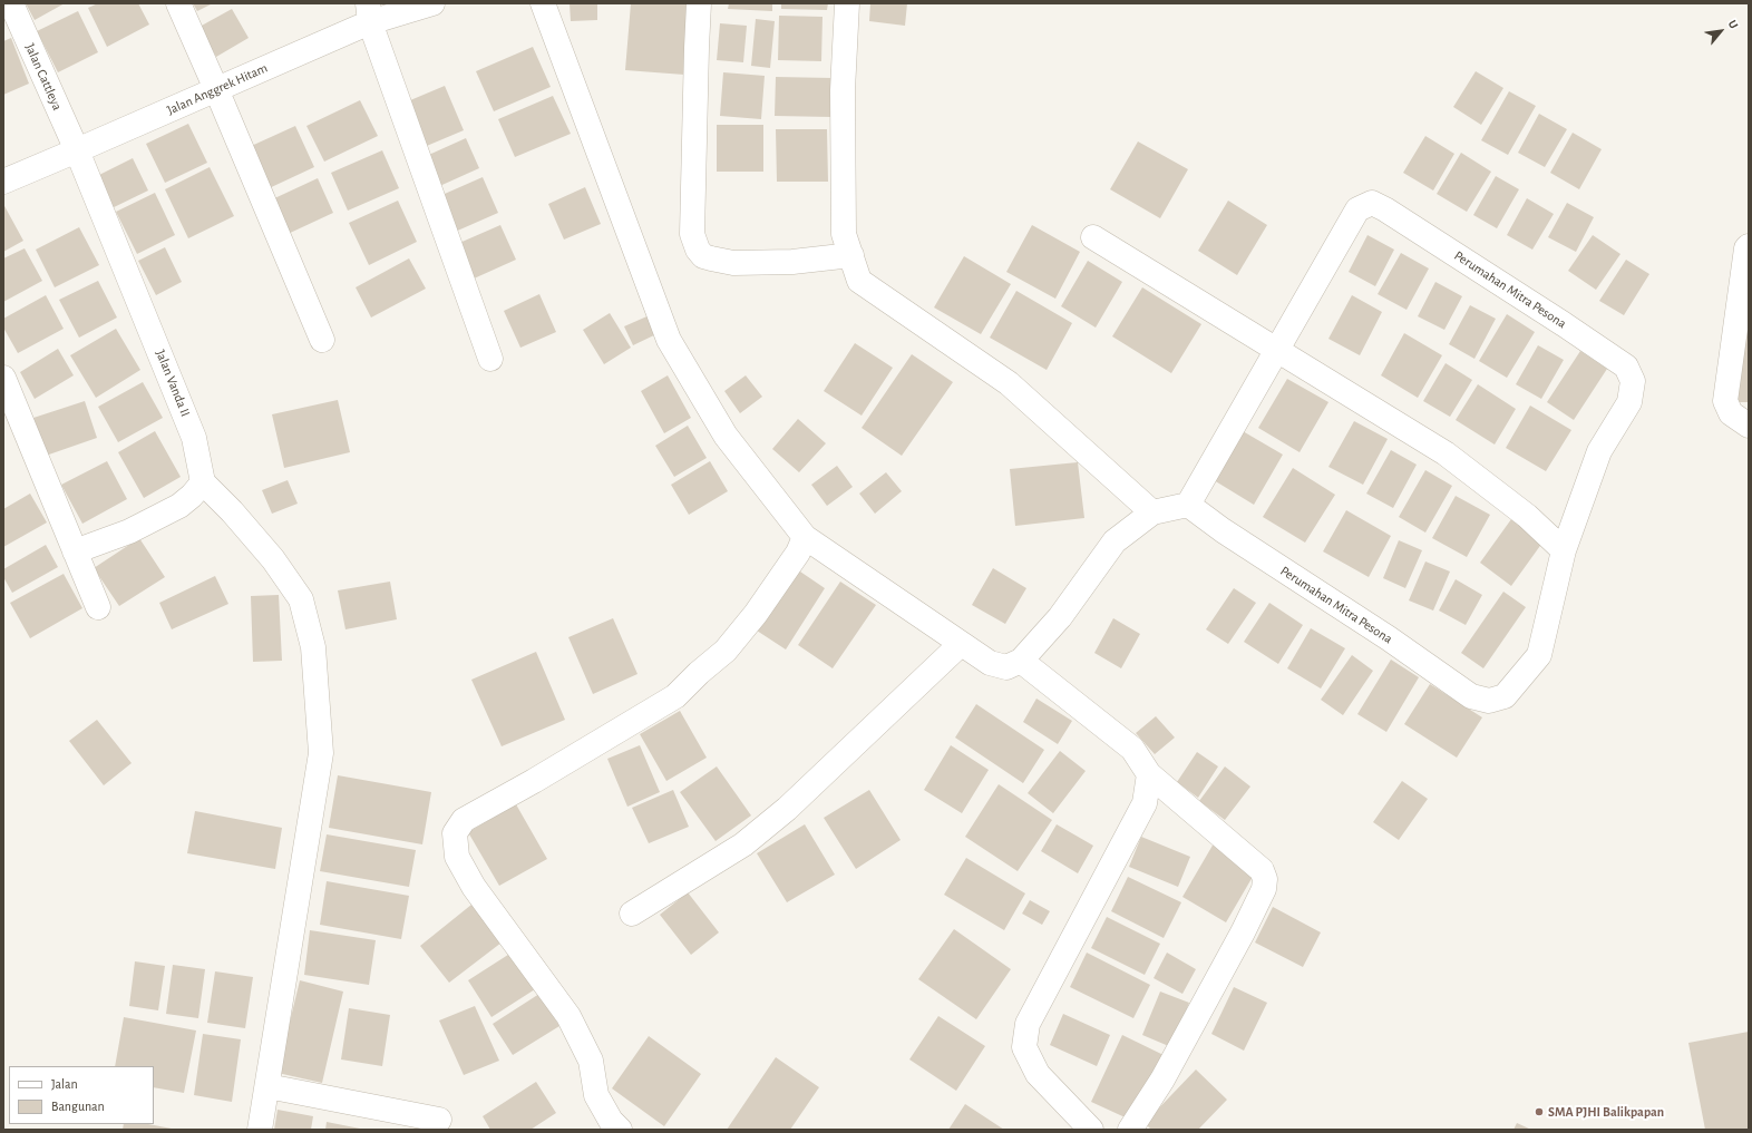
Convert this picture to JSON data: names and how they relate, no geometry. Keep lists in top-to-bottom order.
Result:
{
  "streets": {
    "street": [
      "Jalan Cattleya",
      "Jalan Anggrek Hitam",
      "Perumahan Mitra Pesona",
      "Jalan Vanda II"
    ]
  },
  "crossings": [
    ["Jalan Cattleya", "Jalan Anggrek Hitam"],
    ["Jalan Cattleya", "Jalan Vanda II"],
    ["Jalan Anggrek Hitam", "Jalan Vanda II"]
  ],
  "places": ["SMA PJHI Balikpapan"],
  "legend": ["Jalan", "Bangunan"],
  "north": "top right"
}
